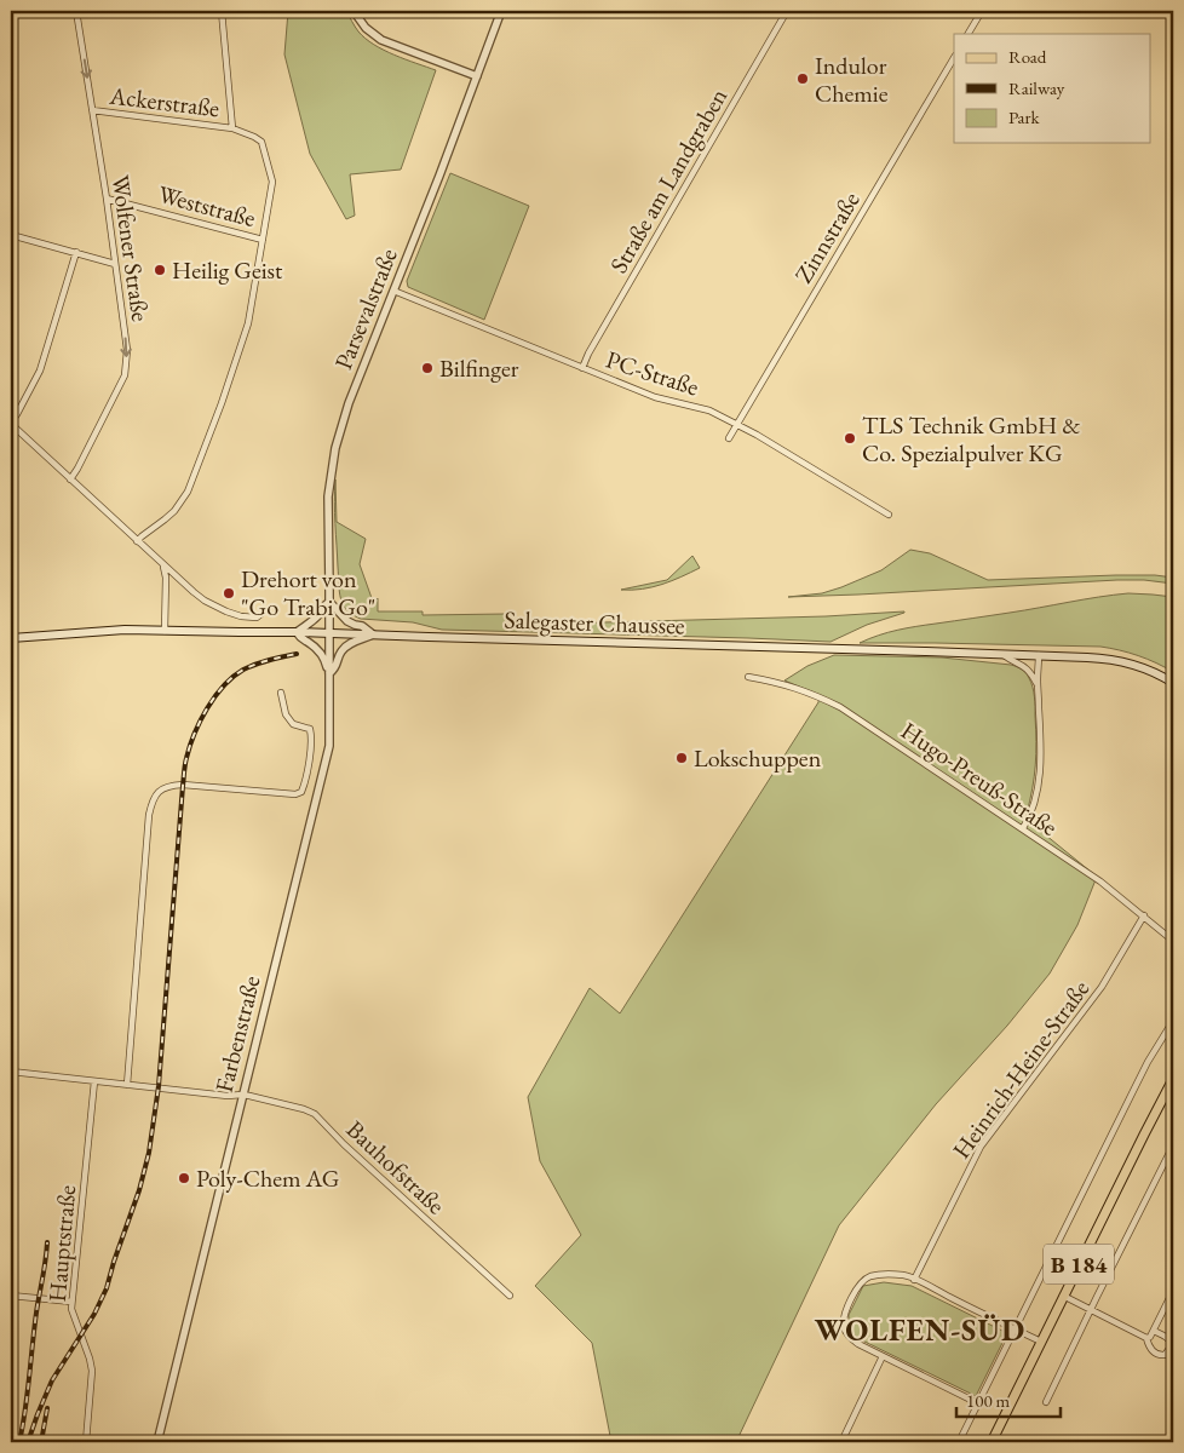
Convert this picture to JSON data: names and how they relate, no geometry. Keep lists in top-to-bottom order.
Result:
{
  "streets": {
    "main road": ["Salegaster Chaussee", "B 184"],
    "street": [
      "Ackerstraße",
      "Straße am Landgraben",
      "Weststraße",
      "Zinnstraße",
      "Wolfener Straße",
      "Parsevalstraße",
      "PC-Straße",
      "Hugo-Preuß-Straße",
      "Farbenstraße",
      "Heinrich-Heine-Straße",
      "Bauhofstraße",
      "Hauptstraße"
    ]
  },
  "crossings": [
    ["Ackerstraße", "Weststraße"],
    ["Ackerstraße", "Wolfener Straße"],
    ["Straße am Landgraben", "PC-Straße"],
    ["Weststraße", "Wolfener Straße"],
    ["Zinnstraße", "PC-Straße"],
    ["Parsevalstraße", "PC-Straße"],
    ["Parsevalstraße", "Salegaster Chaussee"],
    ["Parsevalstraße", "Farbenstraße"],
    ["Salegaster Chaussee", "Farbenstraße"],
    ["Hugo-Preuß-Straße", "Heinrich-Heine-Straße"],
    ["Farbenstraße", "Bauhofstraße"],
    ["Bauhofstraße", "Hauptstraße"]
  ],
  "one_way": ["Wolfener Straße"],
  "districts": ["WOLFEN-SÜD"],
  "places": [
    "Indulor Chemie",
    "Heilig Geist",
    "Bilfinger",
    "TLS Technik GmbH & Co. Spezialpulver KG",
    "Drehort von \"Go Trabi Go\"",
    "Lokschuppen",
    "Poly-Chem AG"
  ],
  "legend": ["Road", "Railway", "Park"],
  "scale_bar": "100 m"
}
